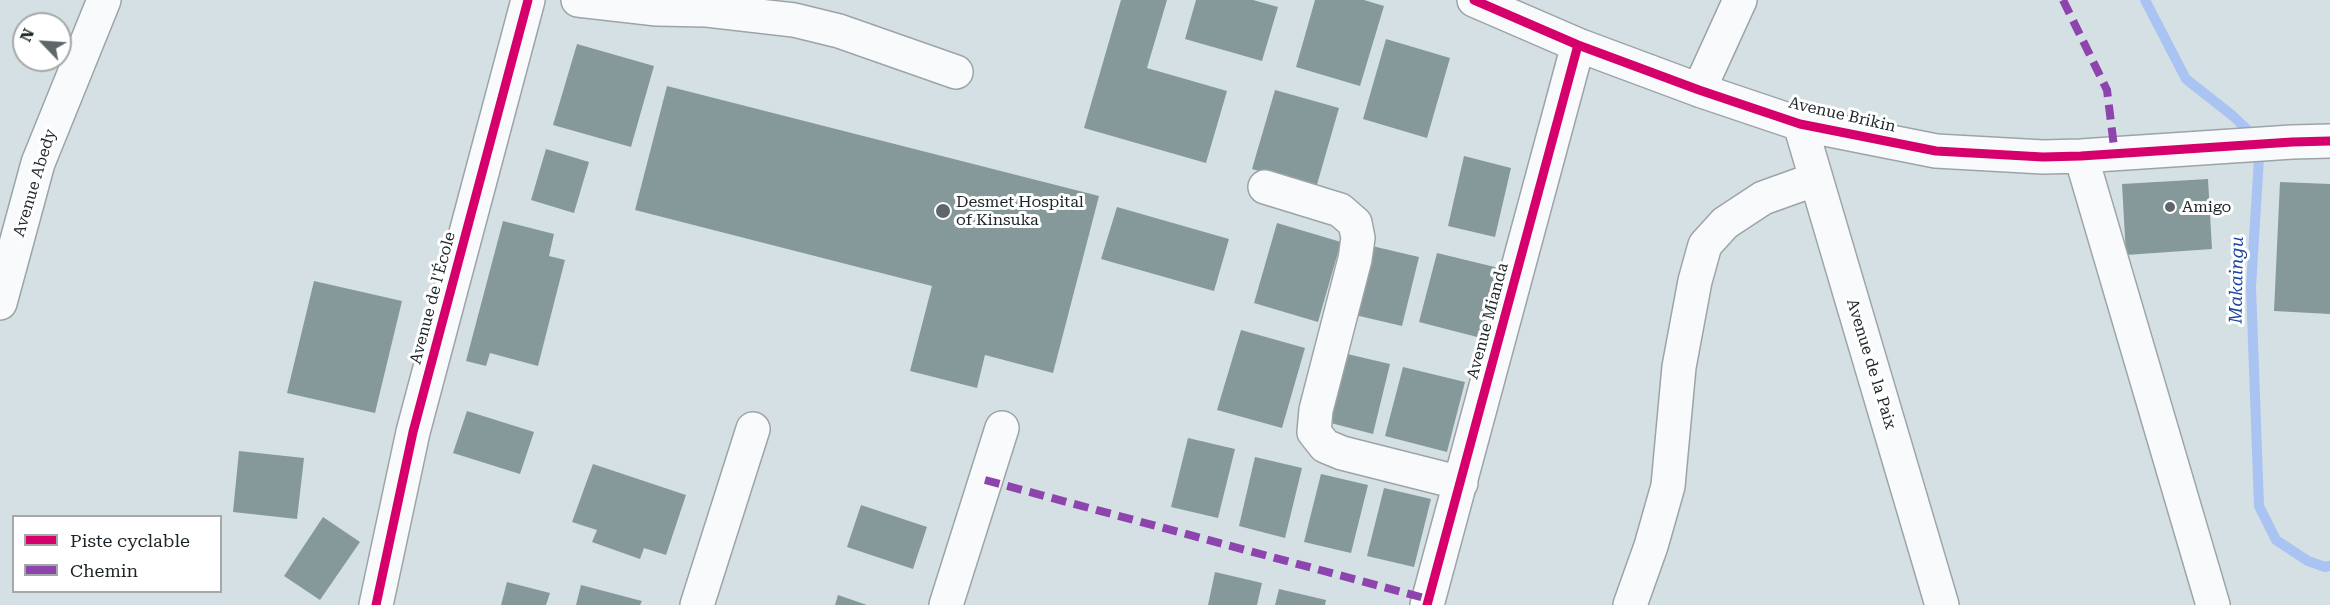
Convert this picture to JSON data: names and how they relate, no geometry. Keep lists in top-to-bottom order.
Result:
{
  "streets": {
    "street": [
      "Avenue Brikin",
      "Avenue Abedy",
      "Avenue de l'École",
      "Avenue Mianda",
      "Avenue de la Paix"
    ]
  },
  "crossings": [
    ["Avenue Brikin", "Avenue Mianda"],
    ["Avenue Brikin", "Avenue de la Paix"]
  ],
  "water": ["Makaingu"],
  "places": ["Amigo", "Desmet Hospital of Kinsuka"],
  "legend": ["Piste cyclable", "Chemin"],
  "north": "top left"
}
